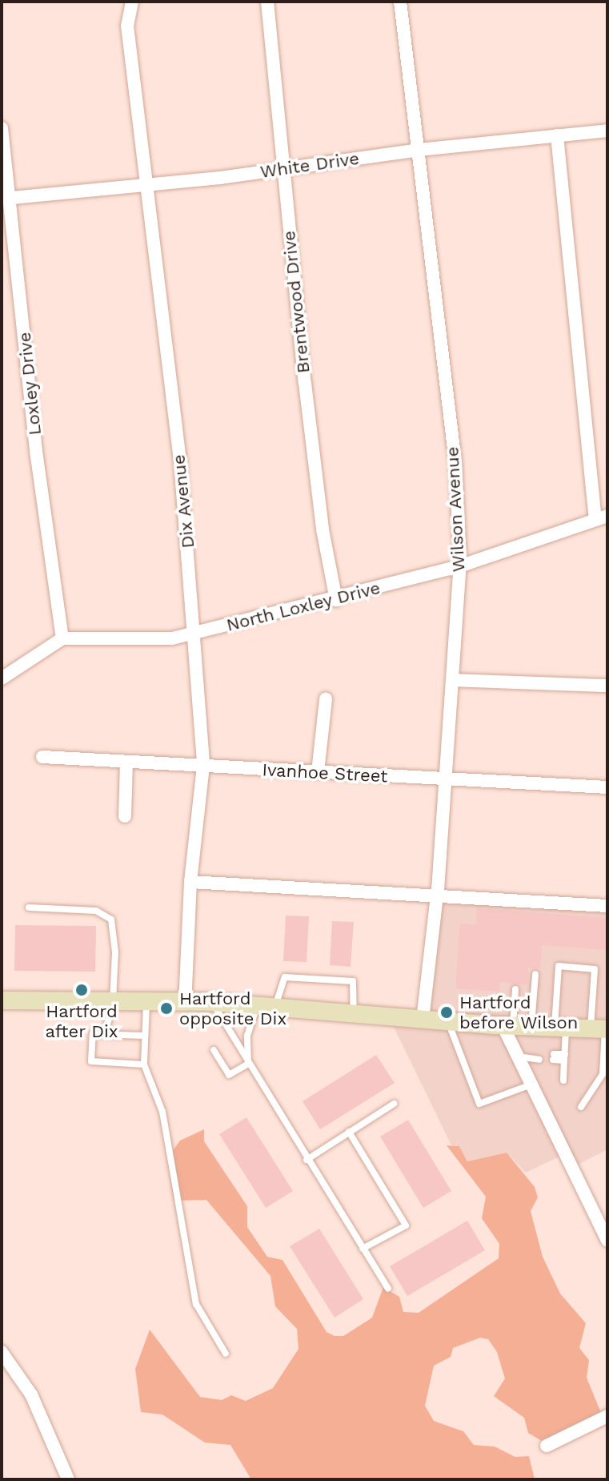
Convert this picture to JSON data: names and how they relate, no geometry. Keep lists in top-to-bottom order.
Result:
{
  "streets": {
    "street": [
      "White Drive",
      "Brentwood Drive",
      "Loxley Drive",
      "Dix Avenue",
      "Wilson Avenue",
      "North Loxley Drive",
      "Ivanhoe Street"
    ]
  },
  "crossings": [
    ["White Drive", "Brentwood Drive"],
    ["White Drive", "Loxley Drive"],
    ["White Drive", "Dix Avenue"],
    ["White Drive", "Wilson Avenue"],
    ["Brentwood Drive", "North Loxley Drive"],
    ["Loxley Drive", "North Loxley Drive"],
    ["Dix Avenue", "North Loxley Drive"],
    ["Dix Avenue", "Ivanhoe Street"],
    ["Wilson Avenue", "North Loxley Drive"],
    ["Wilson Avenue", "Ivanhoe Street"]
  ],
  "places": ["Hartford after Dix", "Hartford opposite Dix", "Hartford before Wilson"]
}
